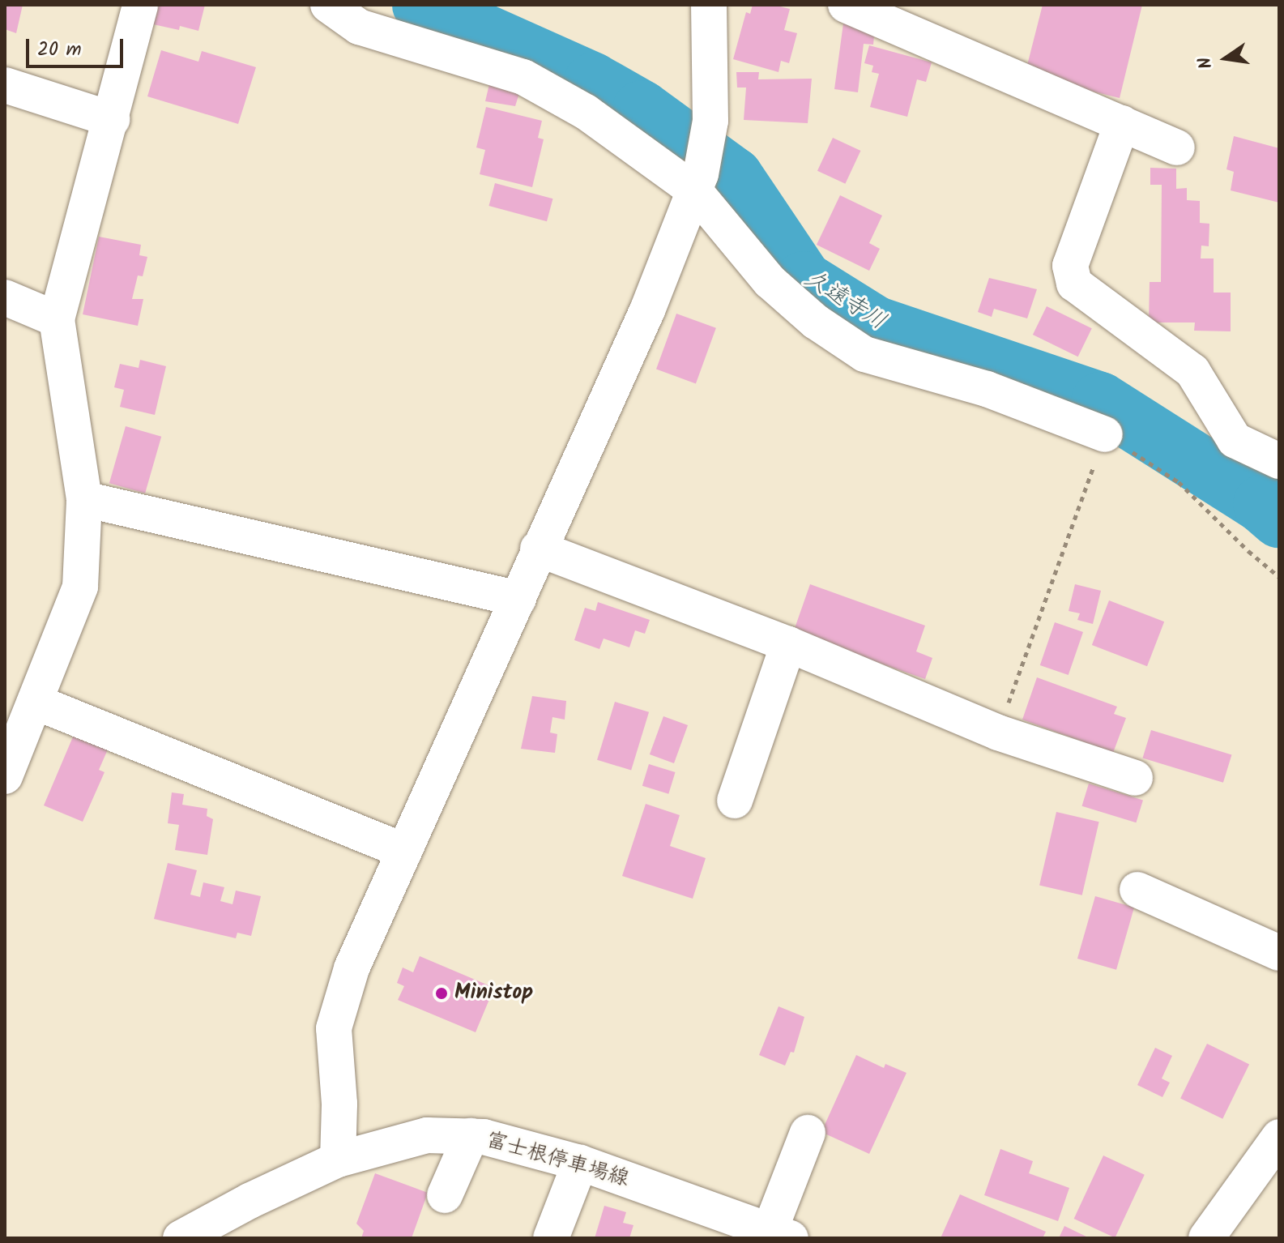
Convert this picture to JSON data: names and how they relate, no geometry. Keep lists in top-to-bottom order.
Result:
{
  "streets": {
    "street": ["富士根停車場線"]
  },
  "water": ["久遠寺川"],
  "places": ["Ministop"],
  "scale_bar": "20 m",
  "north": "left"
}
